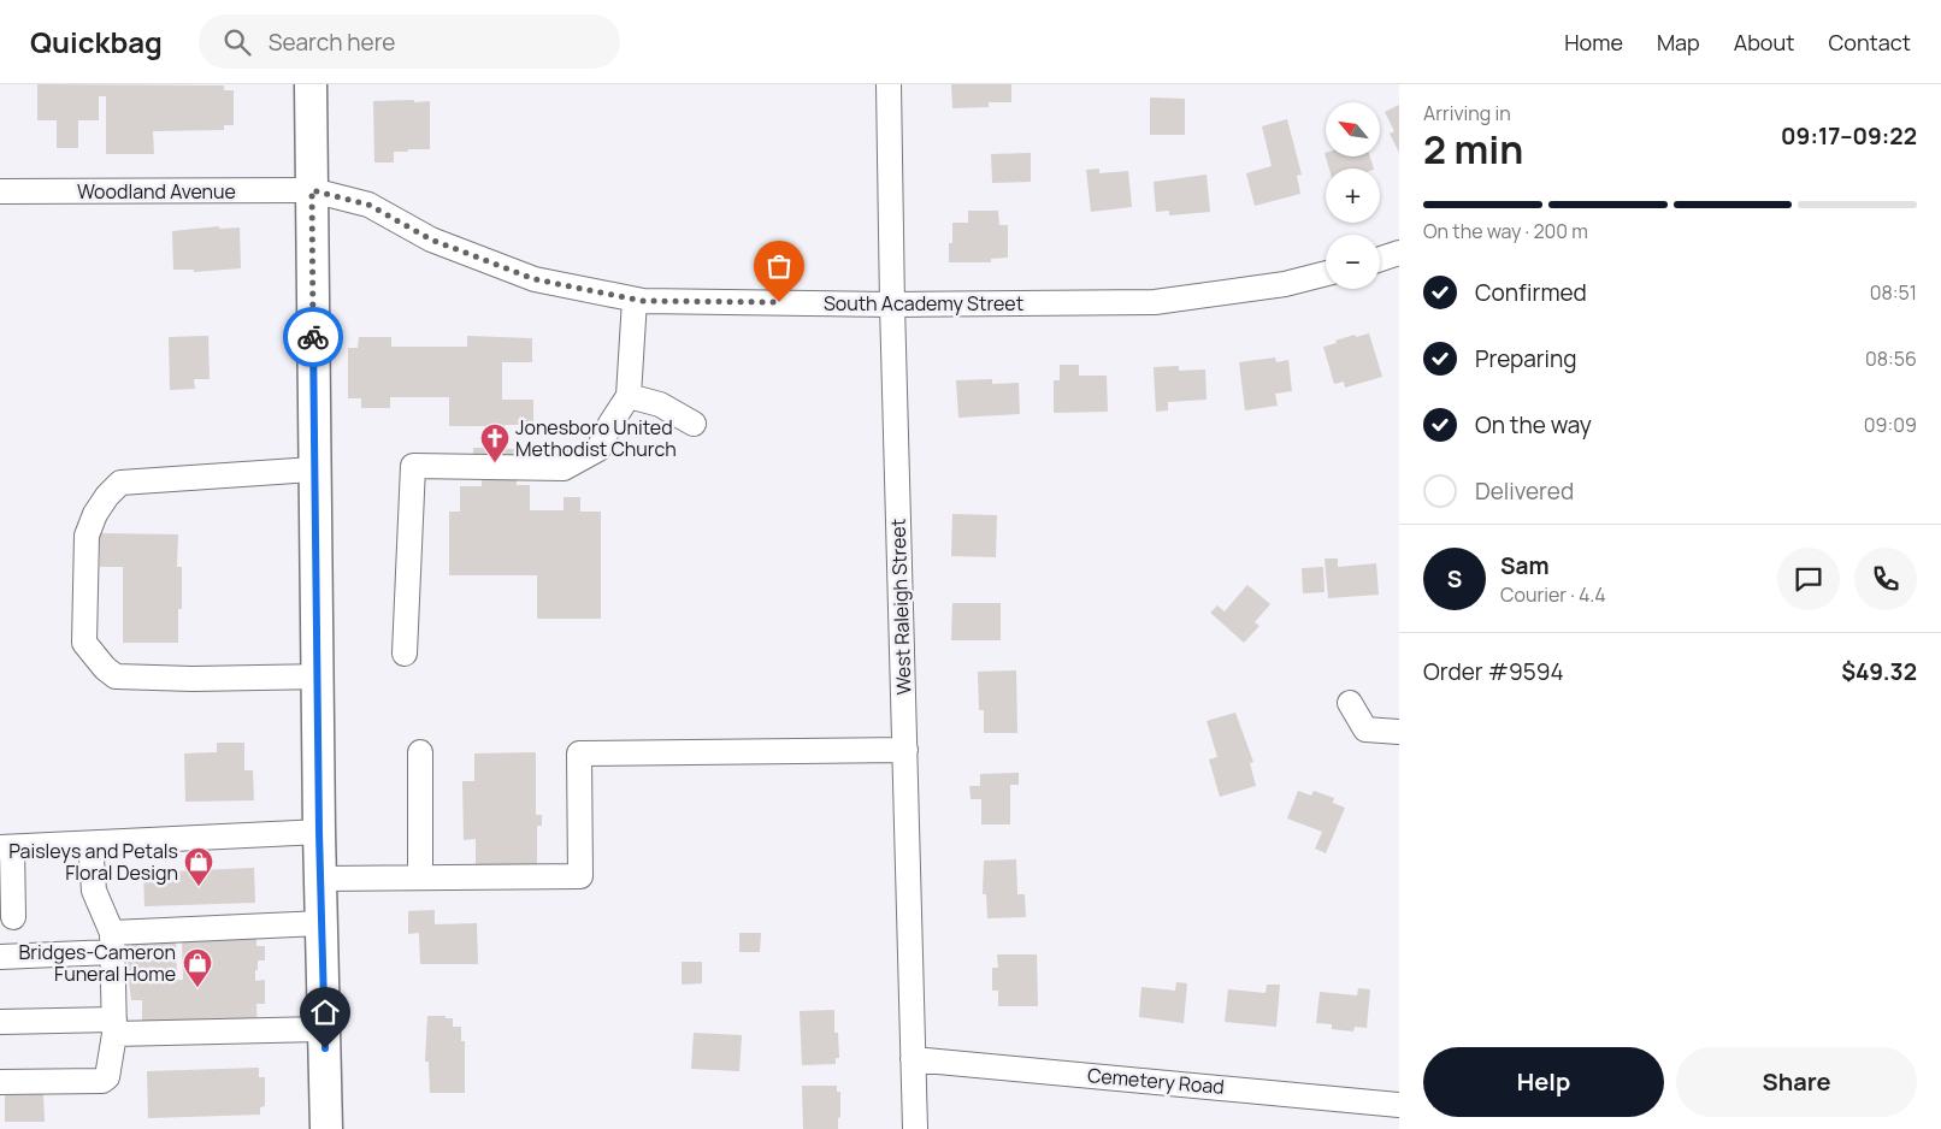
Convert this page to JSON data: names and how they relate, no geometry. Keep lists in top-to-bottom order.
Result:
{
  "streets": {
    "street": [
      "Woodland Avenue",
      "South Academy Street",
      "West Raleigh Street",
      "Cemetery Road"
    ]
  },
  "crossings": [
    ["Woodland Avenue", "South Academy Street"],
    ["South Academy Street", "West Raleigh Street"],
    ["West Raleigh Street", "Cemetery Road"]
  ],
  "places": {
    "church": ["Jonesboro United Methodist Church"],
    "shop": ["Paisleys and Petals Floral Design", "Bridges-Cameron Funeral Home"]
  },
  "north": "top left",
  "page": {
    "header": "Quickbag",
    "search": "Search here",
    "nav": [
      "Home",
      "Map",
      "About",
      "Contact"
    ],
    "heading": ["2 min", "Arriving in", "09:17–09:22"],
    "panel": [
      "Sam",
      "Courier · 4.4",
      "Order #9594",
      "$49.32"
    ],
    "map_buttons": ["+", "−"],
    "bar": "On the way · 200 m",
    "list": [
      ["Confirmed", "08:51"],
      ["Preparing", "08:56"],
      ["On the way", "09:09"],
      "Delivered"
    ],
    "round": "S",
    "buttons": ["Help", "Share"]
  }
}
